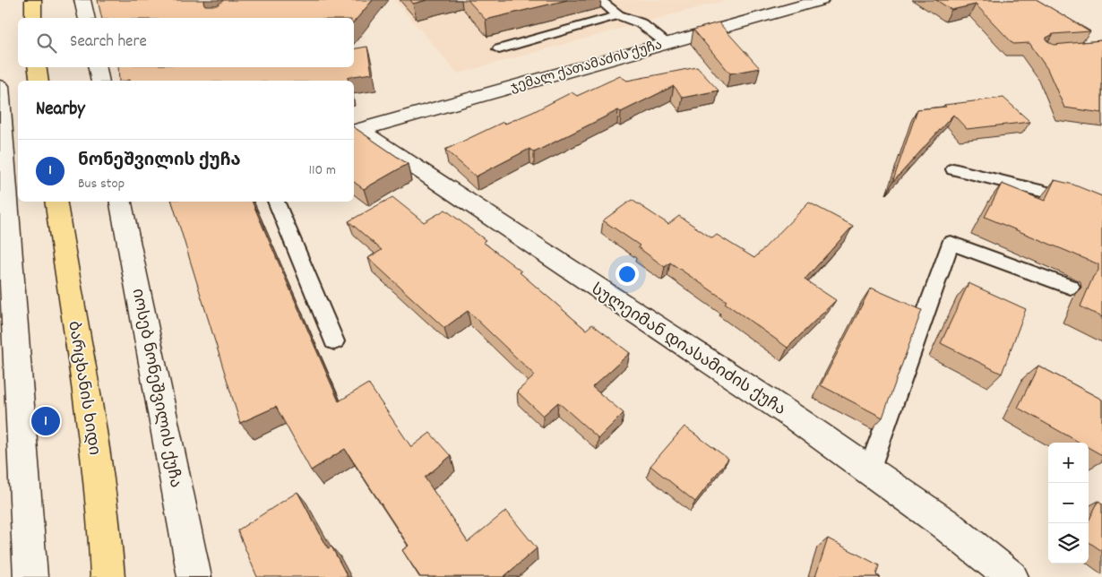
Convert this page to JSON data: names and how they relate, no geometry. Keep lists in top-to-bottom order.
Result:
{
  "streets": {
    "main road": ["ბარცხანის ხიდი"],
    "street": ["ჯემალ ქათამაძის ქუჩა", "სულეიმან დიასამიძის ქუჩა", "იოსებ ნონეშვილის ქუჩა"]
  },
  "crossings": [
    ["ჯემალ ქათამაძის ქუჩა", "სულეიმან დიასამიძის ქუჩა"]
  ],
  "page": {
    "search": "Search here",
    "heading": "Nearby",
    "list": [
      {
        "mark": "1",
        "name": "ნონეშვილის ქუჩა",
        "note": "Bus stop",
        "value": "110 m"
      }
    ],
    "pins": "1",
    "map_buttons": ["+", "−"]
  }
}
